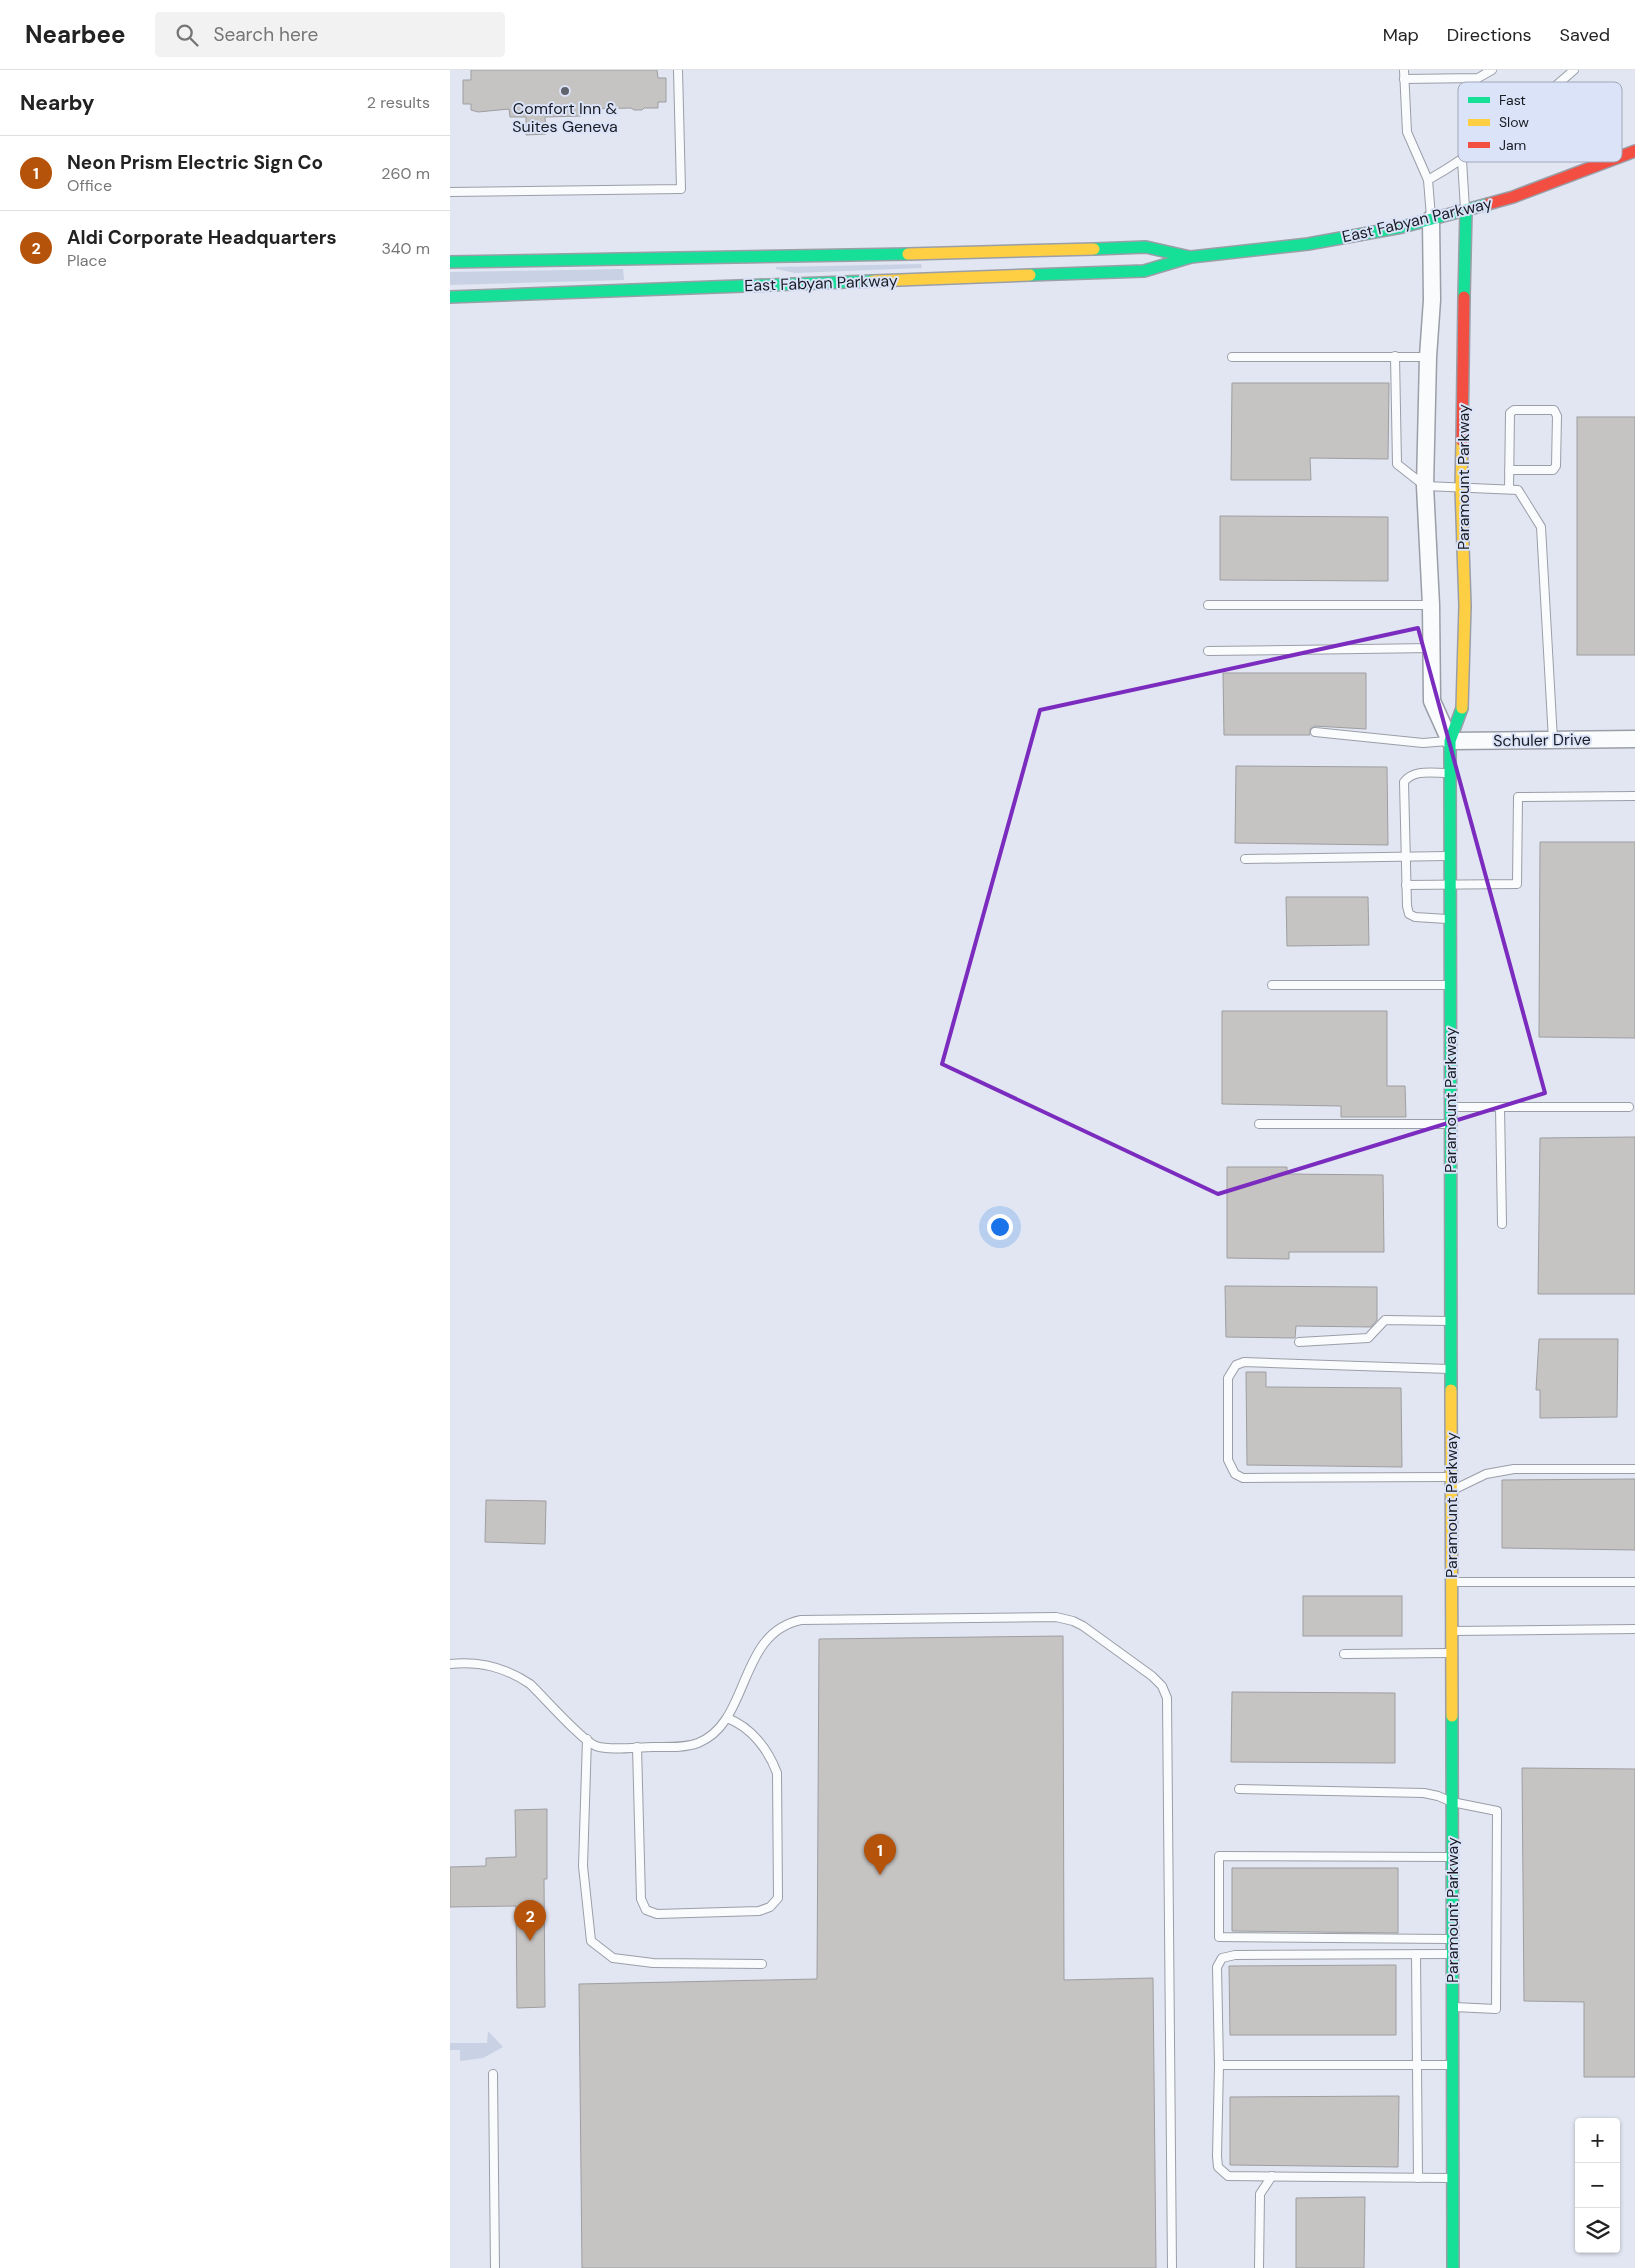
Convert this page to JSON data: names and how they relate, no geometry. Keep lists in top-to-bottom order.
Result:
{
  "streets": {
    "street": ["East Fabyan Parkway", "Paramount Parkway", "Schuler Drive"]
  },
  "crossings": [
    ["East Fabyan Parkway", "Paramount Parkway"],
    ["Paramount Parkway", "Schuler Drive"]
  ],
  "places": ["Comfort Inn & Suites Geneva"],
  "legend": ["Fast", "Slow", "Jam"],
  "page": {
    "header": "Nearbee",
    "search": "Search here",
    "nav": ["Map", "Directions", "Saved"],
    "heading": ["Nearby", "2 results"],
    "list": [
      {
        "mark": "1",
        "name": "Neon Prism Electric Sign Co",
        "note": "Office",
        "value": "260 m"
      },
      {
        "mark": "2",
        "name": "Aldi Corporate Headquarters",
        "note": "Place",
        "value": "340 m"
      }
    ],
    "pins": ["1", "2"],
    "map_buttons": ["+", "−"]
  }
}
